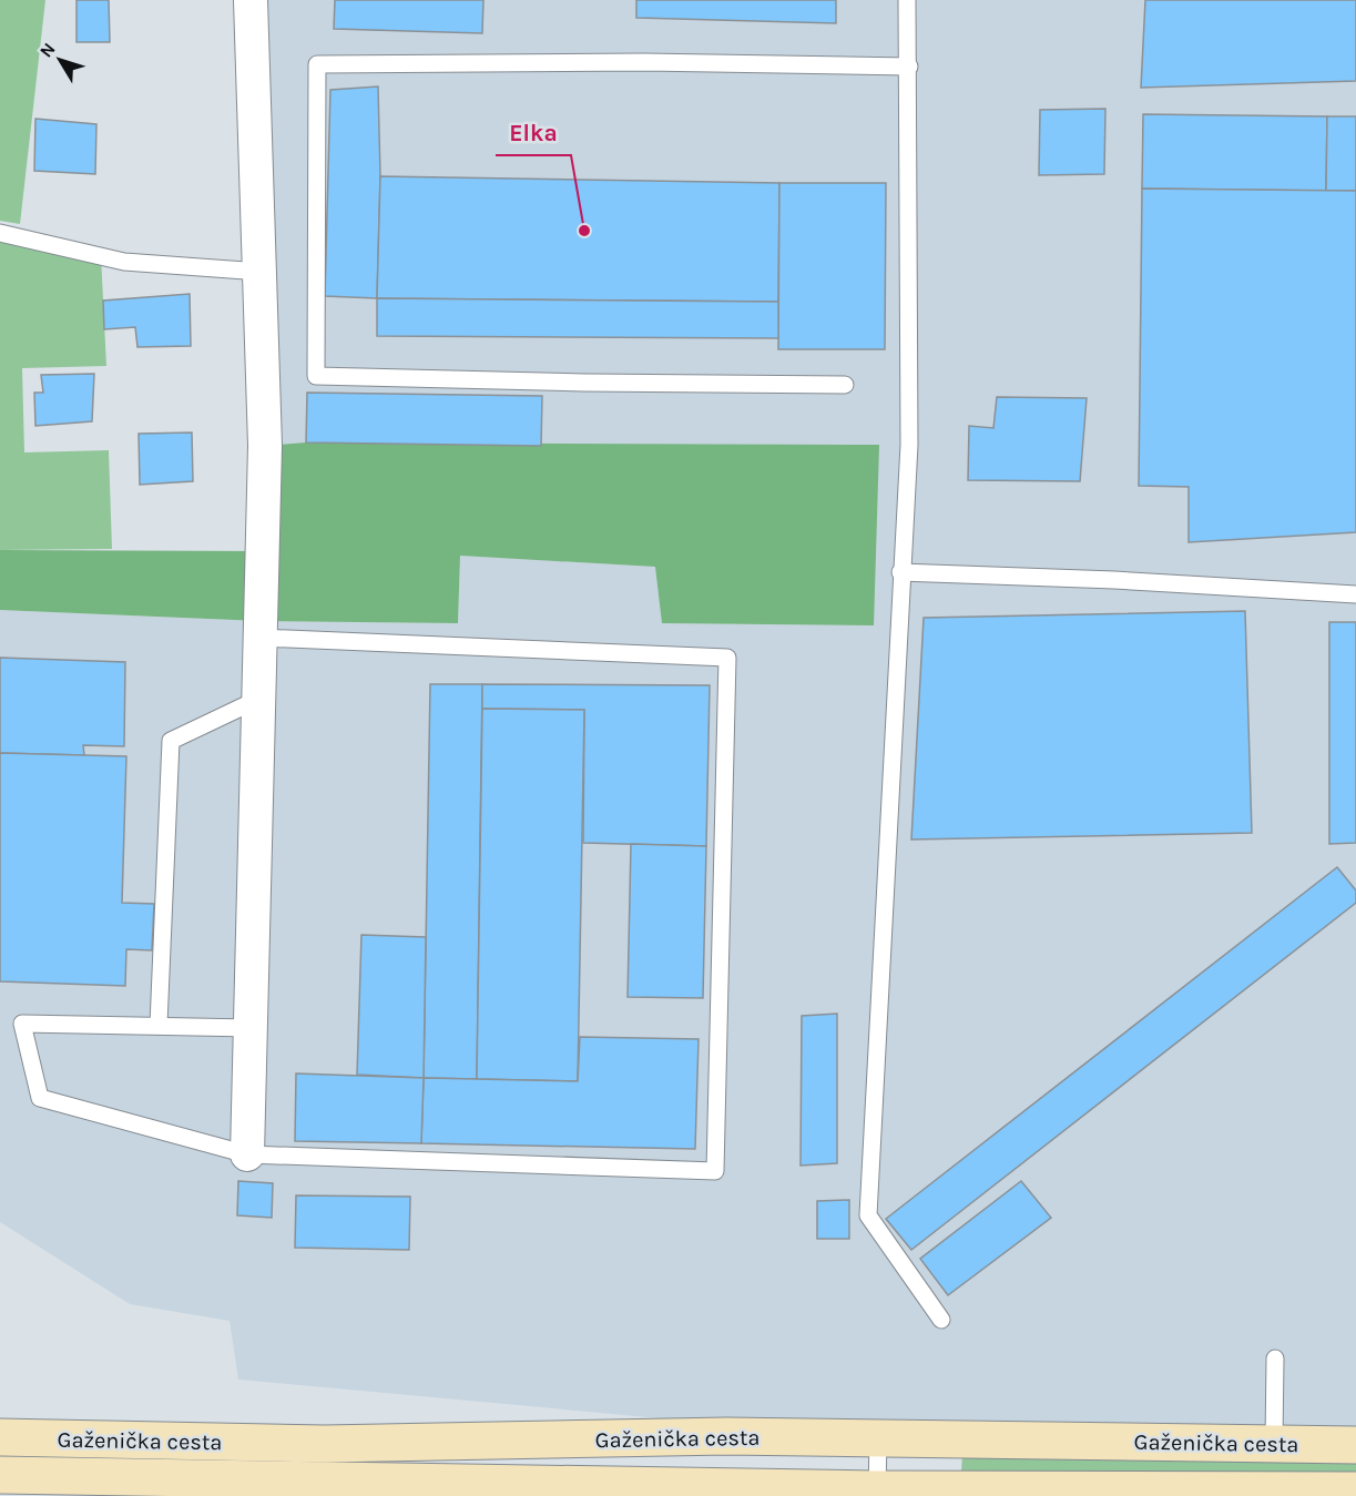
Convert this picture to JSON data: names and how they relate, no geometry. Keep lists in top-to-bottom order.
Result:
{
  "streets": {
    "main road": ["Gaženička cesta"]
  },
  "places": ["Elka"],
  "north": "top left"
}
